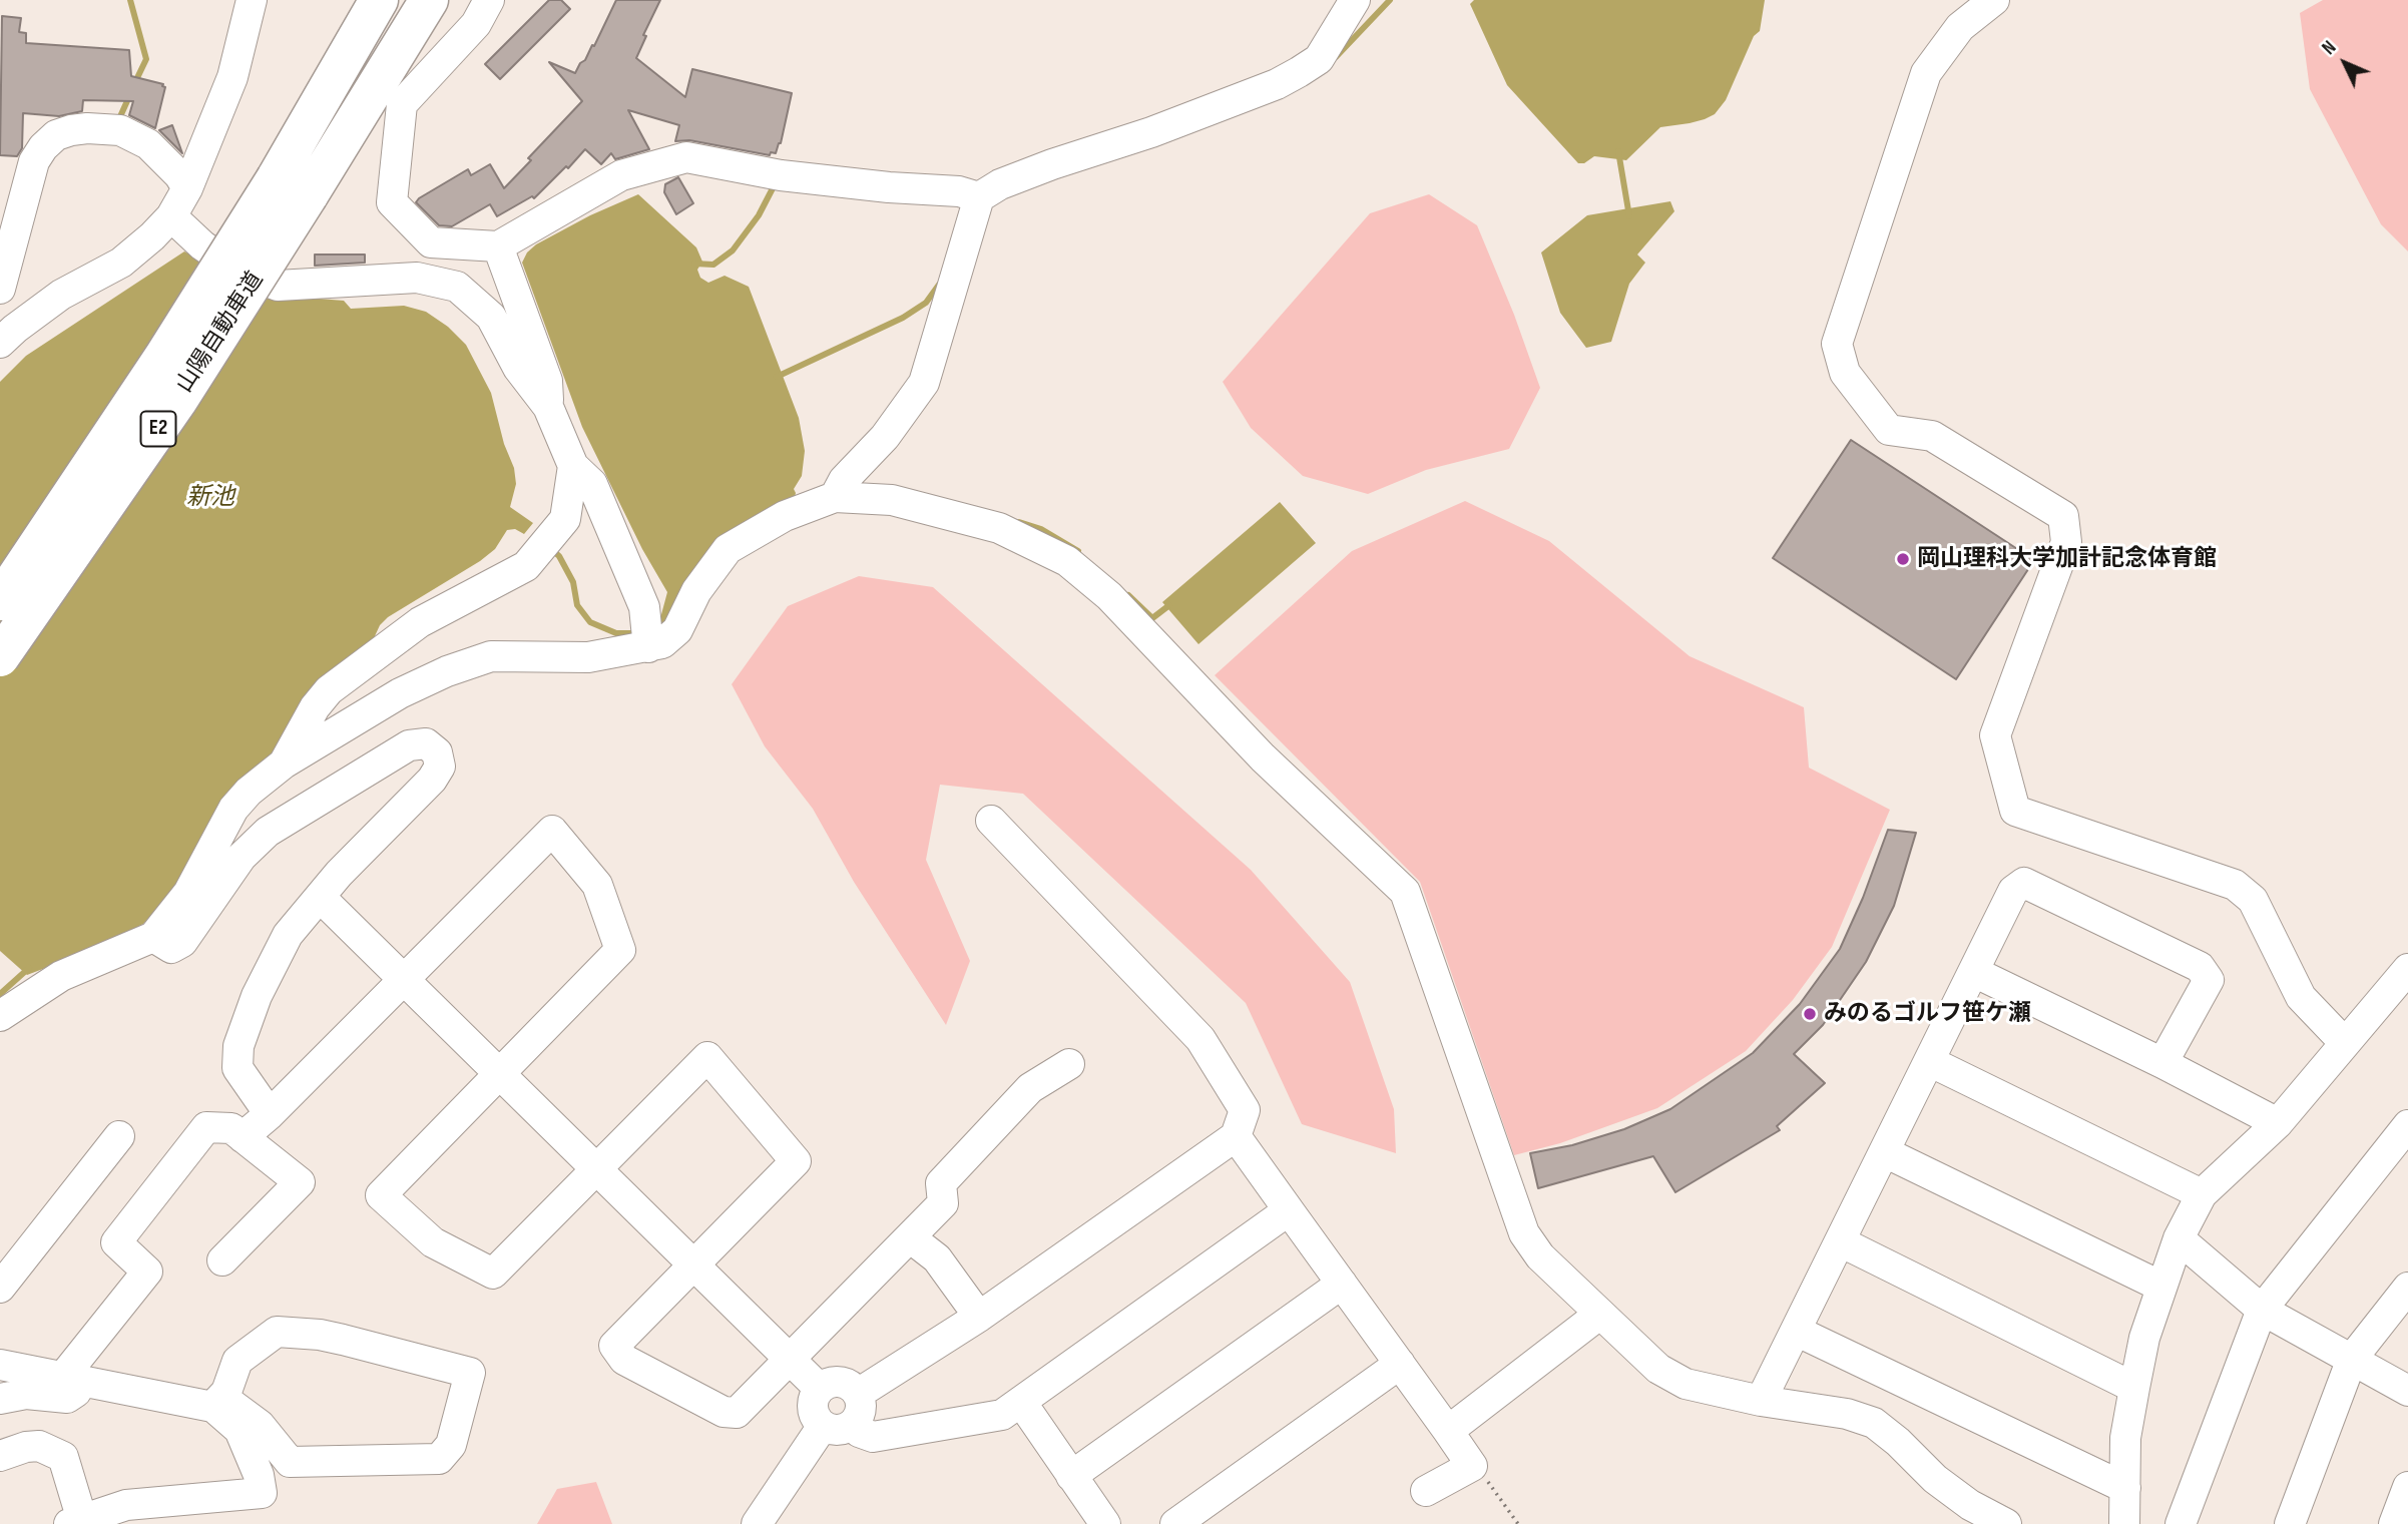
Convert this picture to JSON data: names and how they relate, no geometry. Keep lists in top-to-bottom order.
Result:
{
  "streets": {
    "highway": ["山陽自動車道", "E2"]
  },
  "water": ["新池"],
  "places": ["岡山理科大学加計記念体育館", "みのるゴルフ笹ケ瀬"],
  "north": "top left"
}
